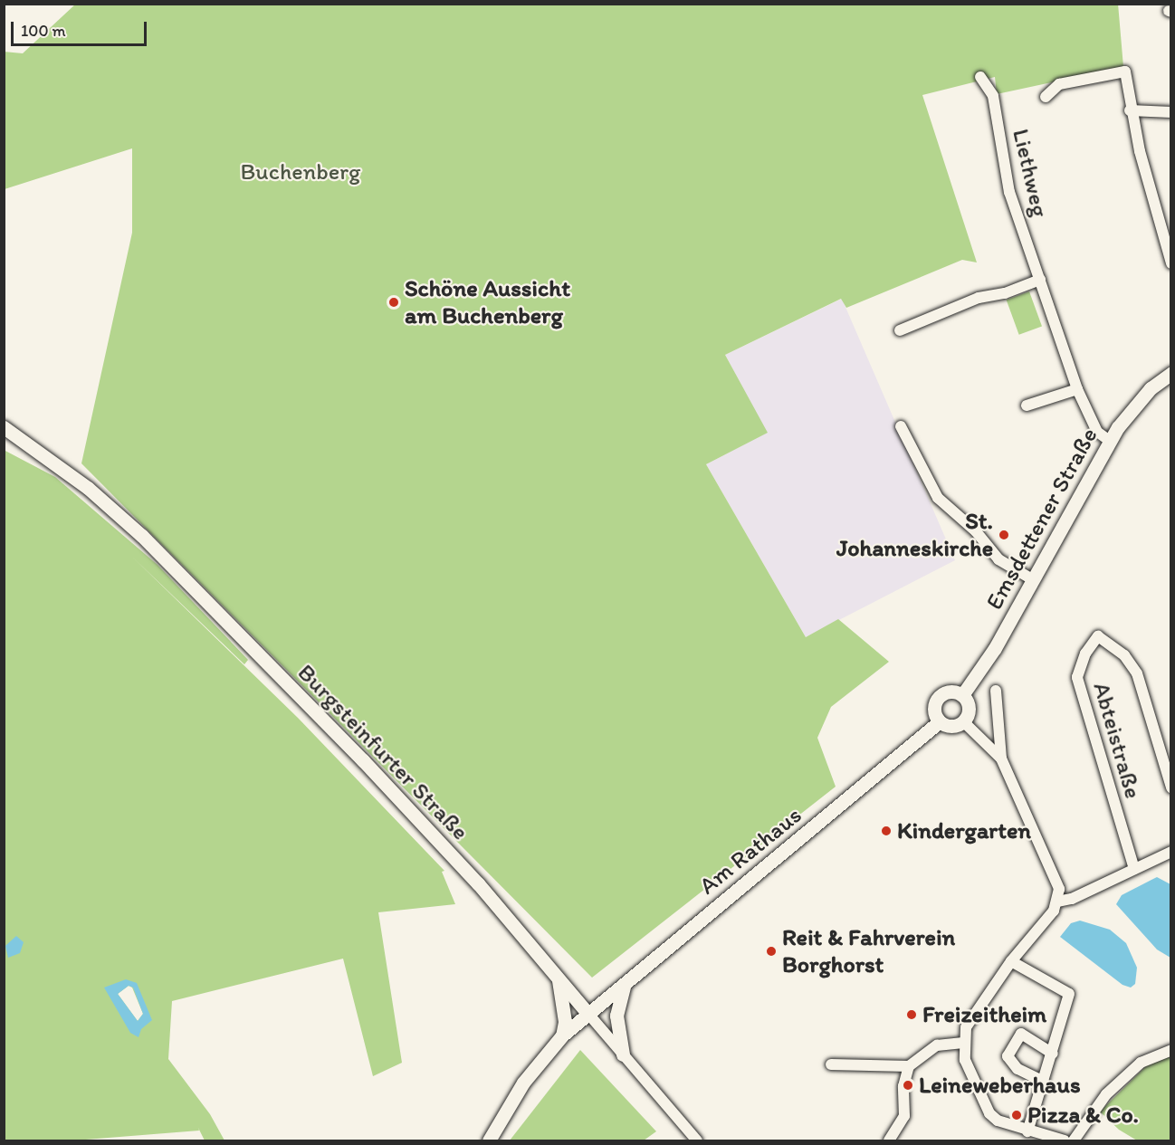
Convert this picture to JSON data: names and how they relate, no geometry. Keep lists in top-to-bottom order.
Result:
{
  "streets": {
    "main road": ["Emsdettener Straße", "Burgsteinfurter Straße", "Am Rathaus"],
    "street": ["Liethweg", "Abteistraße"]
  },
  "crossings": [
    ["Liethweg", "Emsdettener Straße"],
    ["Emsdettener Straße", "Am Rathaus"],
    ["Burgsteinfurter Straße", "Am Rathaus"]
  ],
  "parks": ["Buchenberg"],
  "places": [
    "Schöne Aussicht am Buchenberg",
    "St. Johanneskirche",
    "Kindergarten",
    "Reit & Fahrverein Borghorst",
    "Freizeitheim",
    "Leineweberhaus",
    "Pizza & Co."
  ],
  "scale_bar": "100 m"
}
